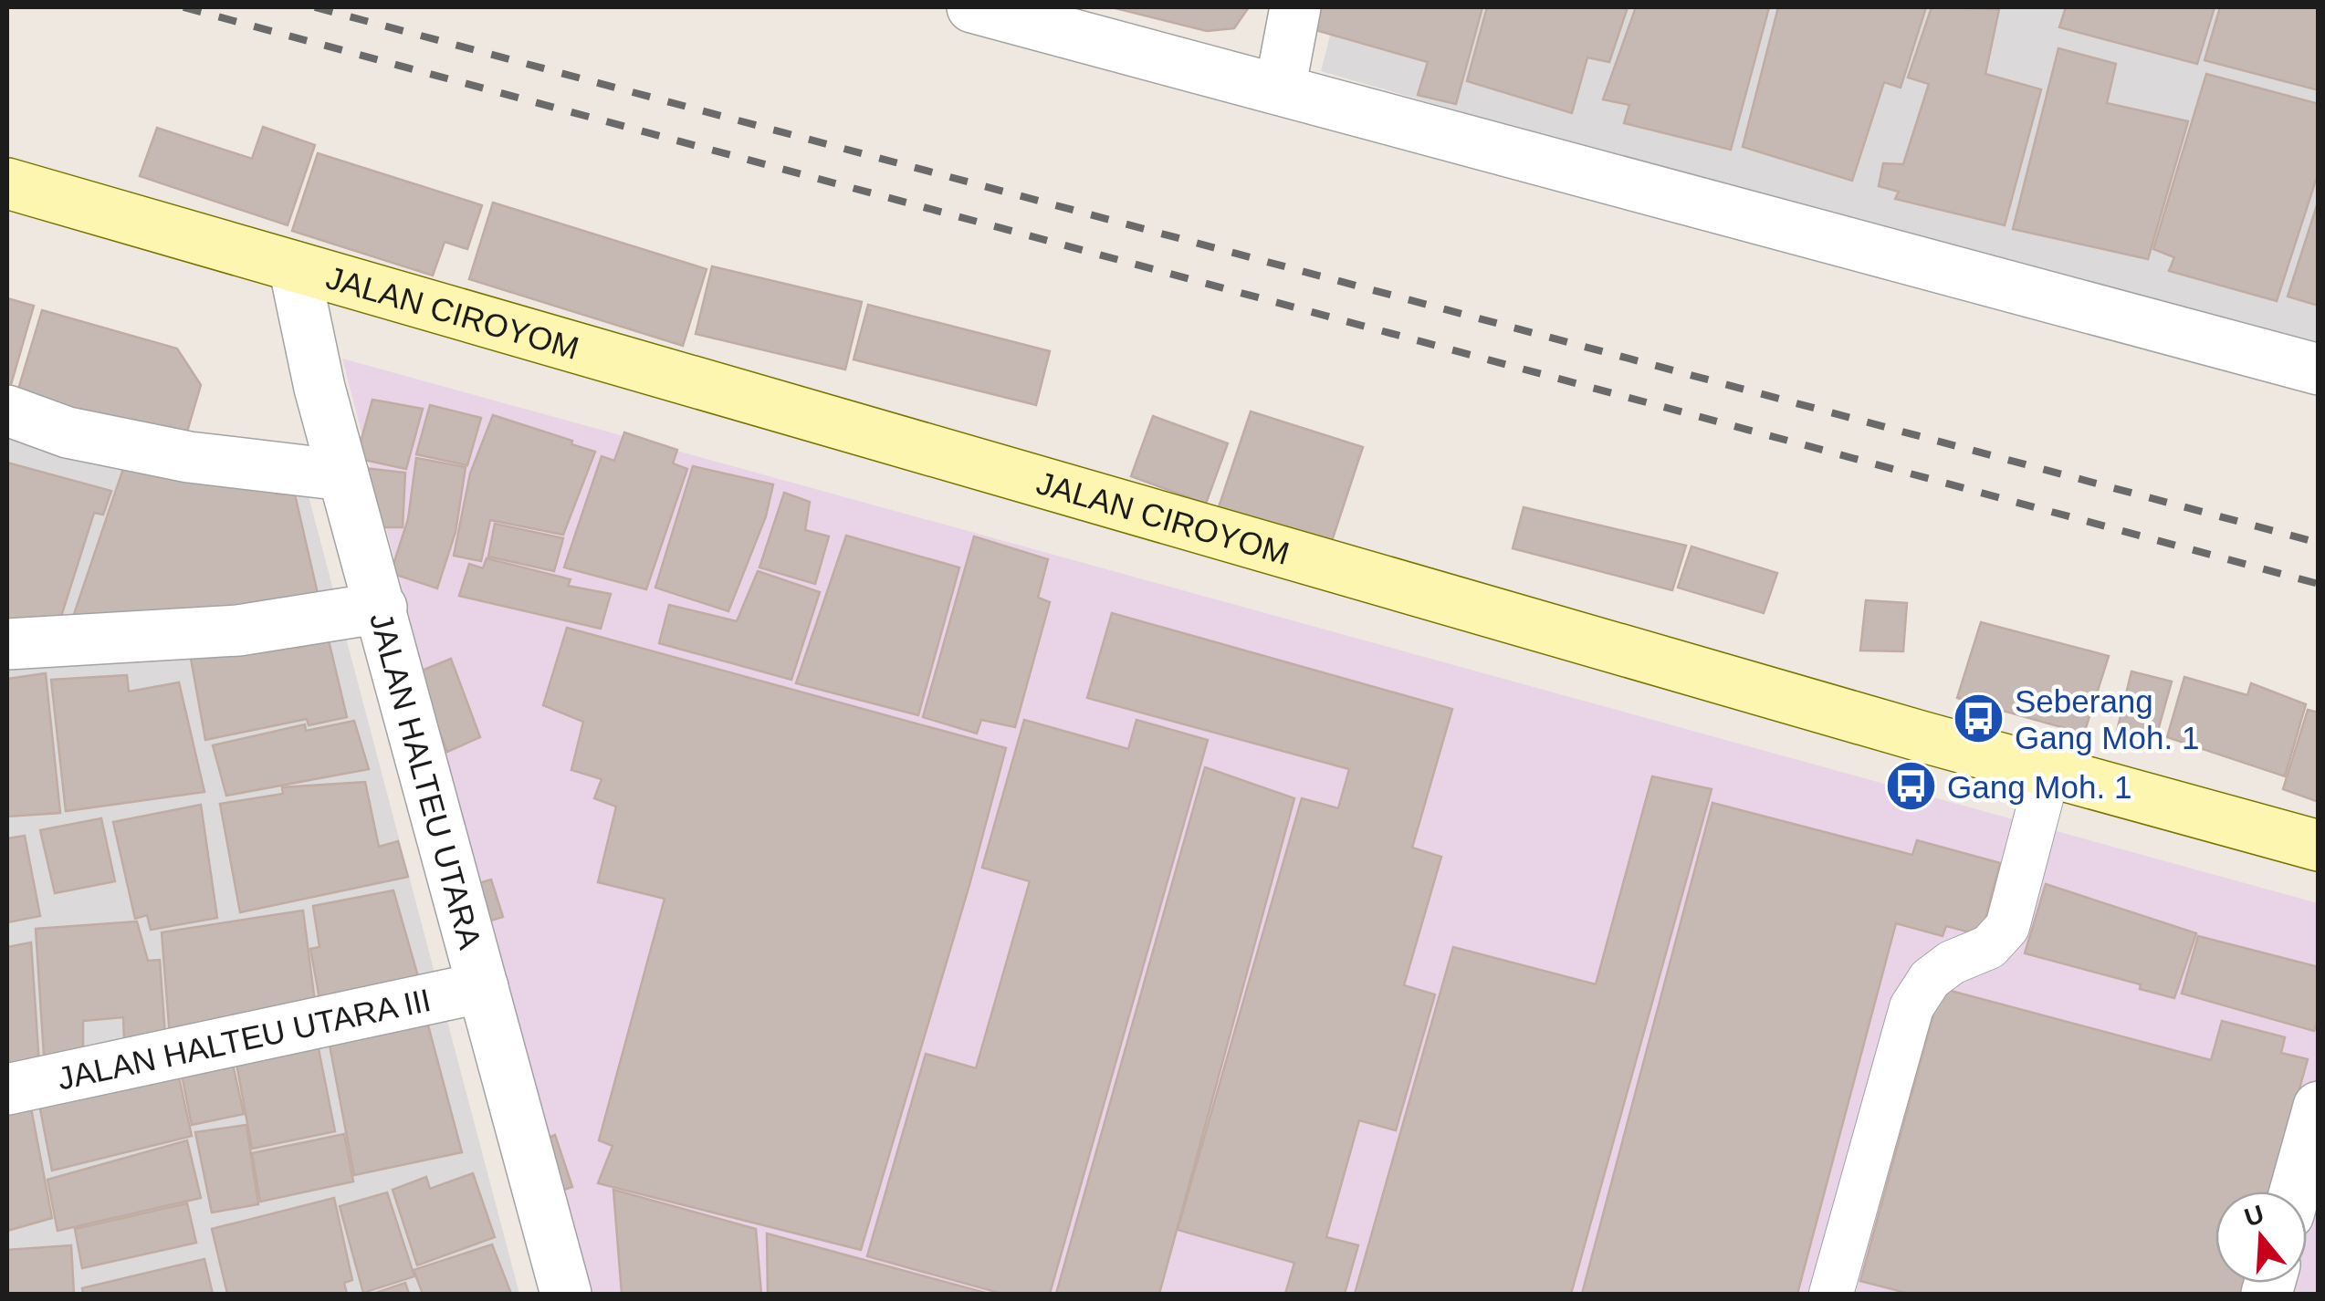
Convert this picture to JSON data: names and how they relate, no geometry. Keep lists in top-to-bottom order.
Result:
{
  "streets": {
    "main road": ["JALAN CIROYOM"],
    "street": ["JALAN HALTEU UTARA", "JALAN HALTEU UTARA III"]
  },
  "crossings": [
    ["JALAN CIROYOM", "JALAN HALTEU UTARA"],
    ["JALAN HALTEU UTARA", "JALAN HALTEU UTARA III"]
  ],
  "places": {
    "bus stop": ["Seberang Gang Moh. 1", "Gang Moh. 1"]
  },
  "north": "top"
}
